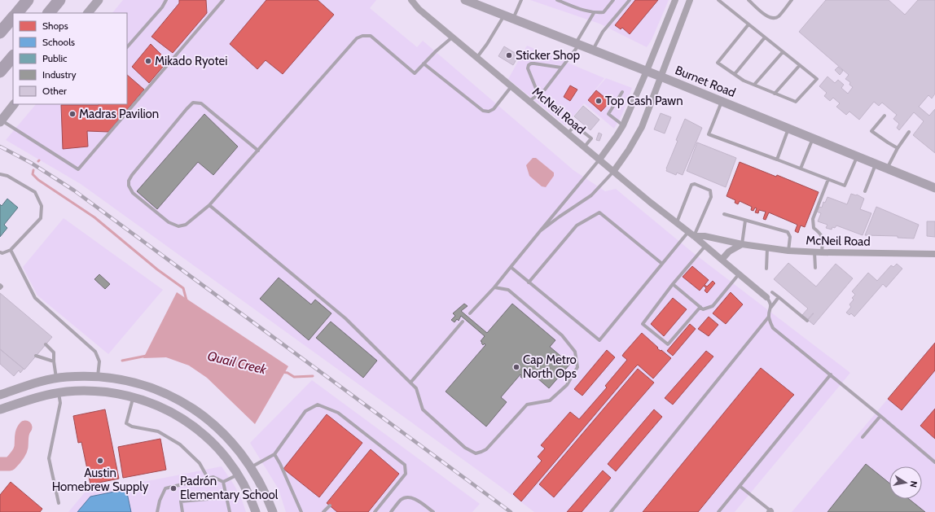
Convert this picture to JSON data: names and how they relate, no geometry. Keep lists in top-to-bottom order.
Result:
{
  "streets": {
    "main road": ["Burnet Road"],
    "street": ["McNeil Road"]
  },
  "water": ["Quail Creek"],
  "places": [
    "Sticker Shop",
    "Mikado Ryotei",
    "Top Cash Pawn",
    "Madras Pavilion",
    "Cap Metro North Ops",
    "Austin Homebrew Supply",
    "Padrón Elementary School"
  ],
  "legend": [
    "Shops",
    "Schools",
    "Public",
    "Industry",
    "Other"
  ],
  "north": "right"
}
